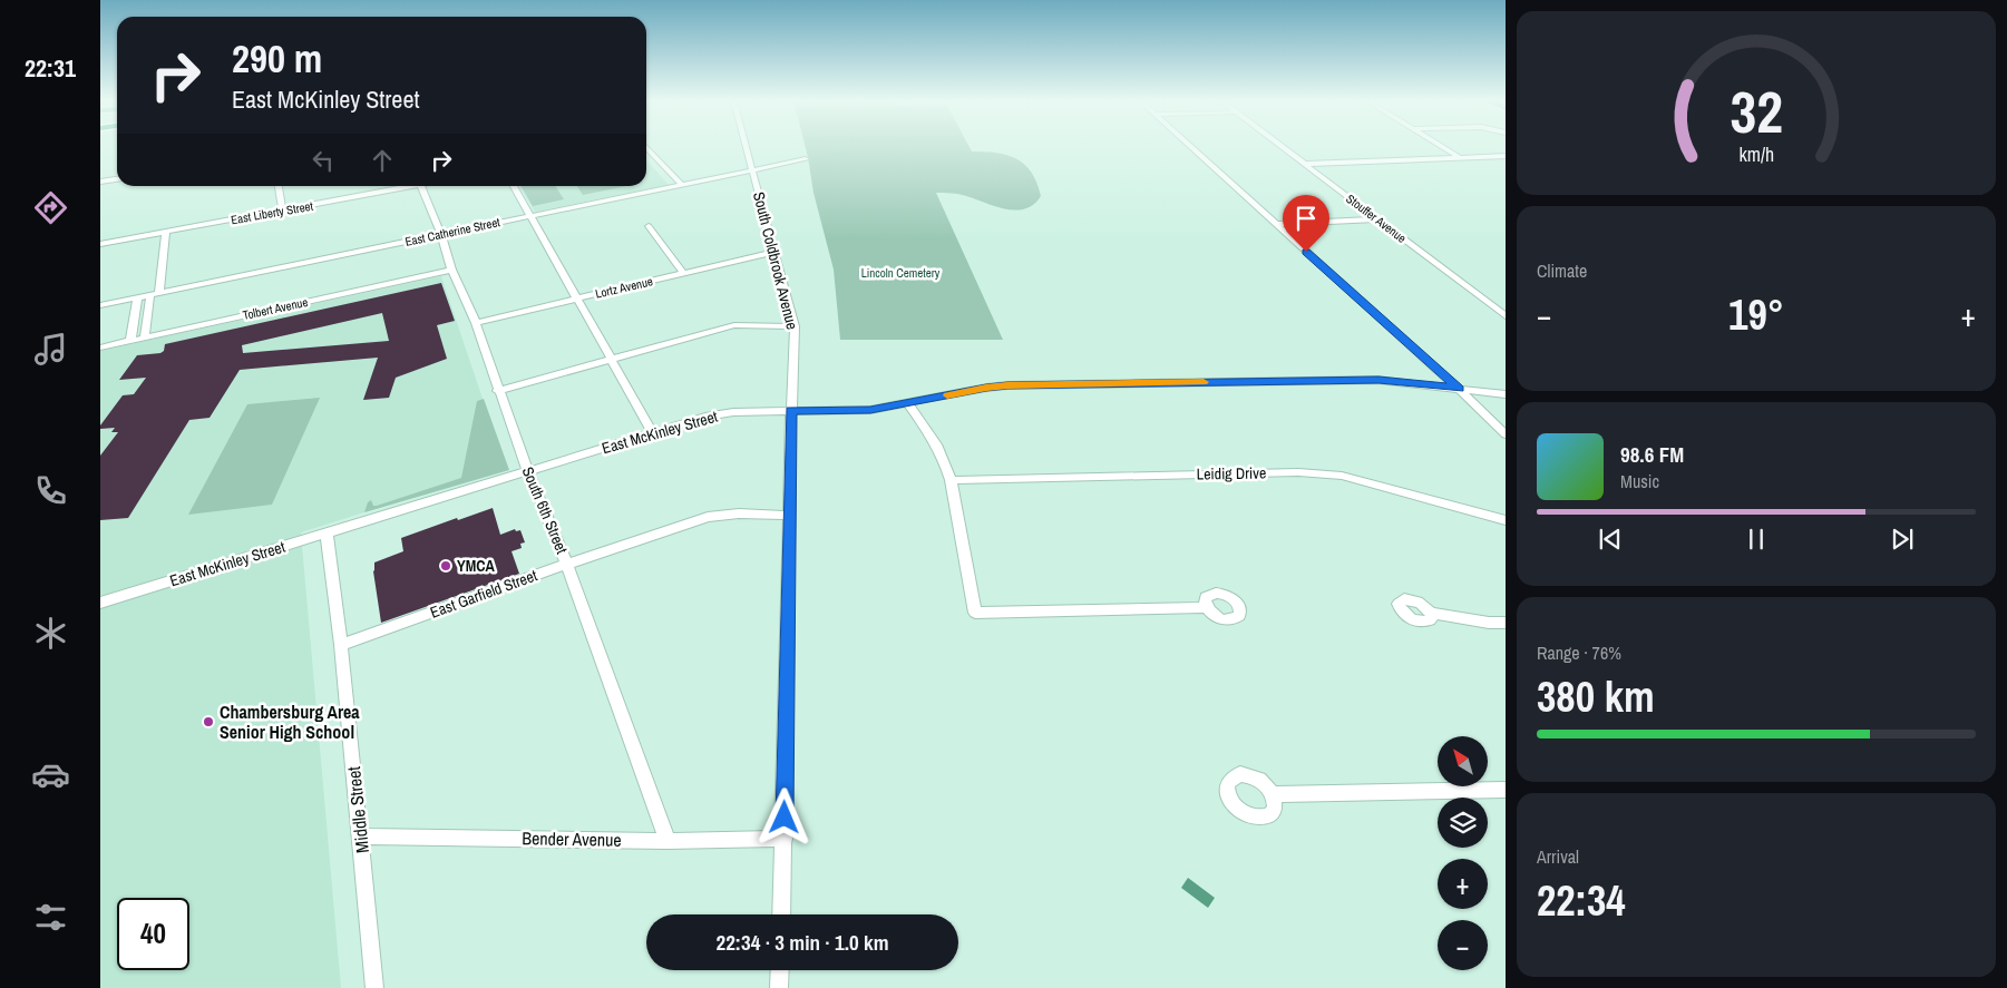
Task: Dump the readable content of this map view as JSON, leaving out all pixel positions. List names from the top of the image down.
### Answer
{
  "streets": {
    "street": [
      "East Liberty Street",
      "Stouffer Avenue",
      "East Catherine Street",
      "South Coldbrook Avenue",
      "Lortz Avenue",
      "Tolbert Avenue",
      "East McKinley Street",
      "Leidig Drive",
      "South 6th Street",
      "East Garfield Street",
      "Middle Street",
      "Bender Avenue"
    ]
  },
  "crossings": [
    ["East Catherine Street", "South Coldbrook Avenue"],
    ["East Catherine Street", "South 6th Street"],
    ["South Coldbrook Avenue", "Lortz Avenue"],
    ["South Coldbrook Avenue", "East McKinley Street"],
    ["South Coldbrook Avenue", "East Garfield Street"],
    ["South Coldbrook Avenue", "Bender Avenue"],
    ["Lortz Avenue", "South 6th Street"],
    ["Tolbert Avenue", "South 6th Street"],
    ["East McKinley Street", "South 6th Street"],
    ["East McKinley Street", "Middle Street"],
    ["South 6th Street", "East Garfield Street"],
    ["South 6th Street", "Bender Avenue"],
    ["East Garfield Street", "Middle Street"],
    ["Middle Street", "Bender Avenue"]
  ],
  "parks": ["Lincoln Cemetery"],
  "places": ["YMCA", "Chambersburg Area Senior High School"],
  "north": "top left",
  "page": {
    "tabs": "22:31",
    "turn": ["290 m", "East McKinley Street"],
    "tile": [
      "Climate",
      ["Range · 76%", "380 km"],
      ["Arrival", "22:34"]
    ],
    "heat": ["−", "19°", "+"],
    "song": ["98.6 FM", "Music"],
    "map_buttons": ["+", "−"],
    "limit": "40",
    "trip": "22:34 · 3 min · 1.0 km",
    "gauge": ["32", "km/h"]
  }
}
